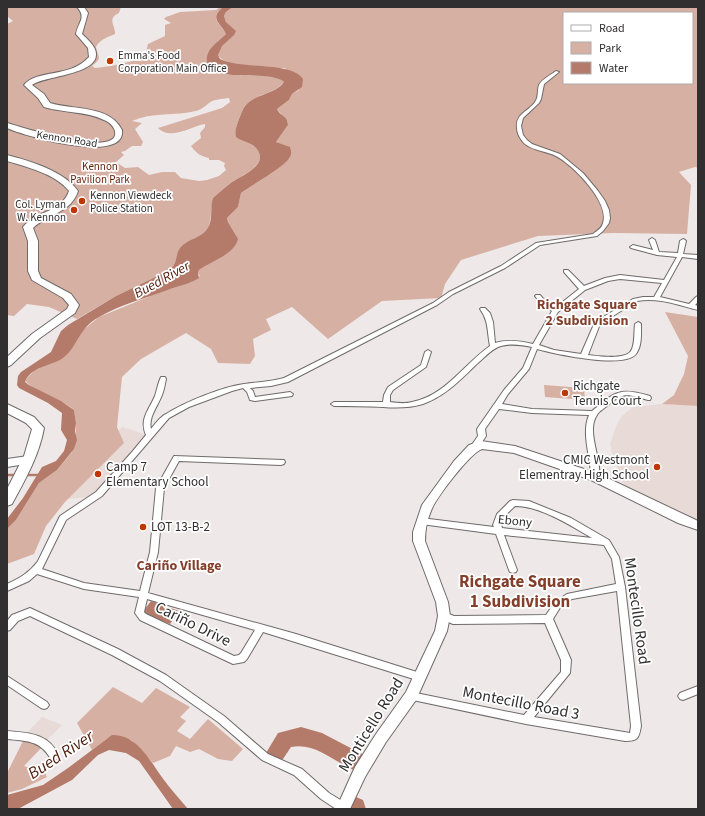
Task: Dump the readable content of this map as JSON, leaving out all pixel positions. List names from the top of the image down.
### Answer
{
  "streets": {
    "highway": ["Kennon Road"],
    "main road": ["Monticello Road"],
    "street": [
      "Ebony",
      "Montecillo Road",
      "Cariño Drive",
      "Montecillo Road 3"
    ]
  },
  "crossings": [
    ["Ebony", "Montecillo Road"],
    ["Ebony", "Monticello Road"],
    ["Montecillo Road", "Montecillo Road 3"],
    ["Cariño Drive", "Monticello Road"],
    ["Montecillo Road 3", "Monticello Road"]
  ],
  "districts": ["Richgate Square 2 Subdivision", "Cariño Village", "Richgate Square 1 Subdivision"],
  "water": ["Bued River"],
  "parks": ["Kennon Pavilion Park"],
  "places": [
    "Emma's Food Corporation Main Office",
    "Kennon Viewdeck Police Station",
    "Col. Lyman W. Kennon",
    "Richgate Tennis Court",
    "CMIC Westmont Elementray High School",
    "Camp 7 Elementary School",
    "LOT 13-B-2"
  ],
  "legend": ["Road", "Park", "Water"]
}
